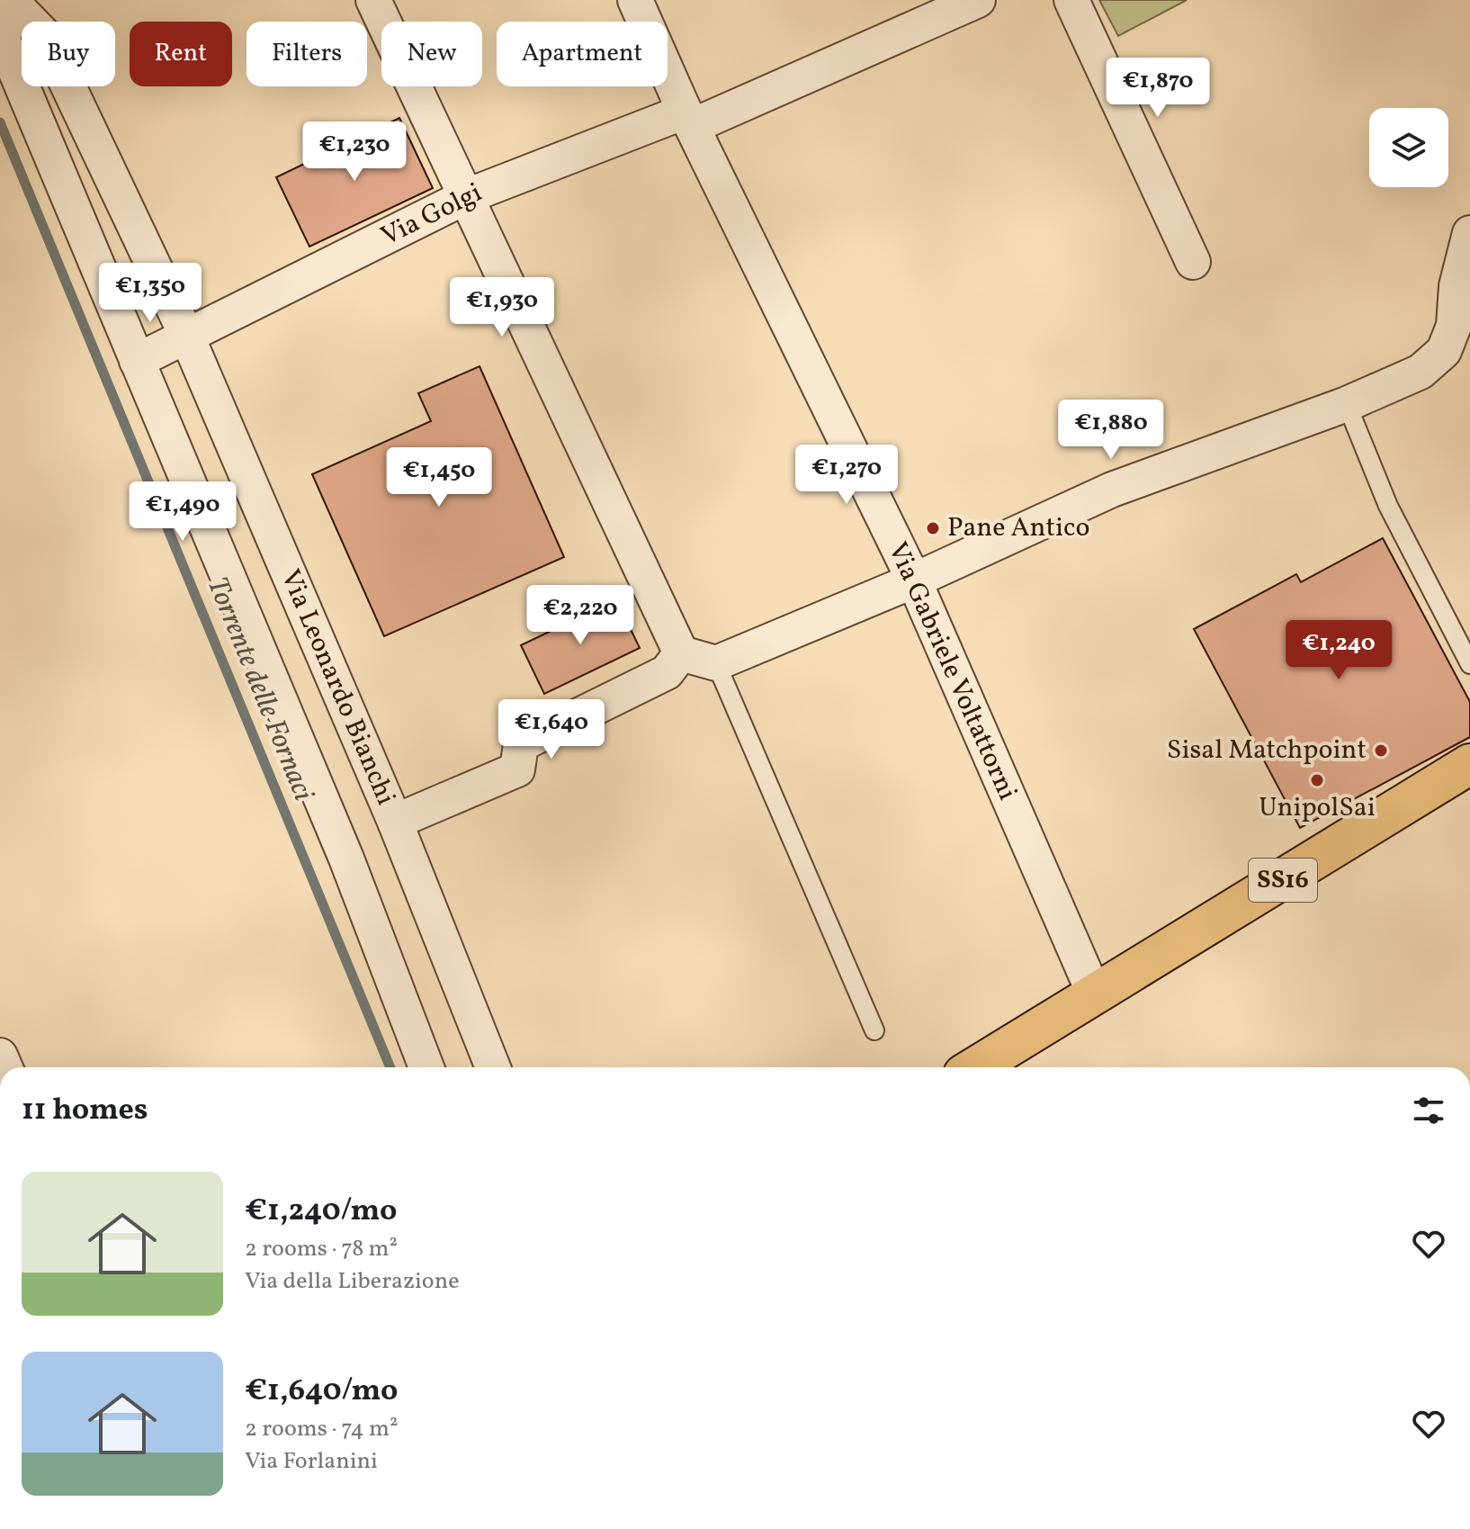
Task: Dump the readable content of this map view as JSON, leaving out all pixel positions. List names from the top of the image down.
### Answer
{
  "streets": {
    "main road": ["SS16"],
    "street": ["Via Golgi", "Via Gabriele Voltattorni", "Via Leonardo Bianchi"]
  },
  "crossings": [
    ["Via Golgi", "Via Gabriele Voltattorni"],
    ["Via Golgi", "Via Leonardo Bianchi"],
    ["Via Gabriele Voltattorni", "SS16"]
  ],
  "water": ["Torrente delle Fornaci"],
  "places": ["Pane Antico", "Sisal Matchpoint", "UnipolSai"],
  "page": {
    "chip": [
      "Buy",
      "Rent",
      "Filters",
      "New",
      "Apartment"
    ],
    "price": [
      "€1,870",
      "€1,230",
      "€1,350",
      "€1,930",
      "€1,880",
      "€1,270",
      "€1,450",
      "€1,490",
      "€2,220",
      "€1,240",
      "€1,640"
    ],
    "heading": "11 homes",
    "list": [
      {
        "name": "€1,240/mo",
        "note": "2 rooms · 78 m² · Via della Liberazione"
      },
      {
        "name": "€1,640/mo",
        "note": "2 rooms · 74 m² · Via Forlanini"
      }
    ]
  }
}
